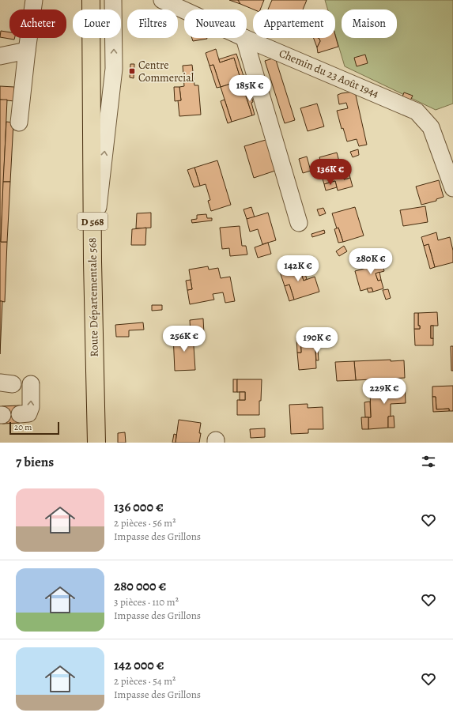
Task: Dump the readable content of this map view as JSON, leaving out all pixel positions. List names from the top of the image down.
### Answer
{
  "streets": {
    "main road": ["D 568", "Route Départementale 568"],
    "street": ["Chemin du 23 Août 1944"]
  },
  "places": {
    "transit": ["Centre Commercial"]
  },
  "scale_bar": "20 m",
  "page": {
    "chip": [
      "Acheter",
      "Louer",
      "Filtres",
      "Nouveau",
      "Appartement",
      "Maison"
    ],
    "price": [
      "185K €",
      "136K €",
      "280K €",
      "142K €",
      "256K €",
      "190K €",
      "229K €"
    ],
    "scale": "20 m",
    "heading": "7 biens",
    "list": [
      {
        "name": "136 000 €",
        "note": "2 pièces · 56 m² · Impasse des Grillons"
      },
      {
        "name": "280 000 €",
        "note": "3 pièces · 110 m² · Impasse des Grillons"
      },
      {
        "name": "142 000 €",
        "note": "2 pièces · 54 m² · Impasse des Grillons"
      }
    ]
  }
}
